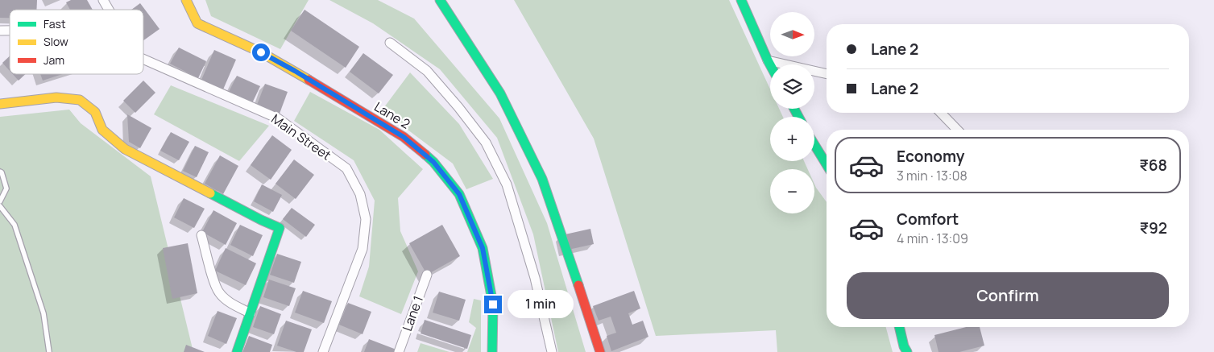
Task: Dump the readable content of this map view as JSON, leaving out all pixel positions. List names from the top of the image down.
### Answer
{
  "streets": {
    "street": ["Lane 2", "Main Street", "Lane 1"]
  },
  "legend": ["Fast", "Slow", "Jam"],
  "north": "right",
  "page": {
    "map_buttons": ["+", "−"],
    "banner": ["Lane 2", "Lane 2"],
    "list": [
      {
        "name": "Economy",
        "note": "3 min · 13:08",
        "value": "₹68"
      },
      {
        "name": "Comfort",
        "note": "4 min · 13:09",
        "value": "₹92"
      }
    ],
    "buttons": "Confirm",
    "bubble": "1 min"
  }
}
